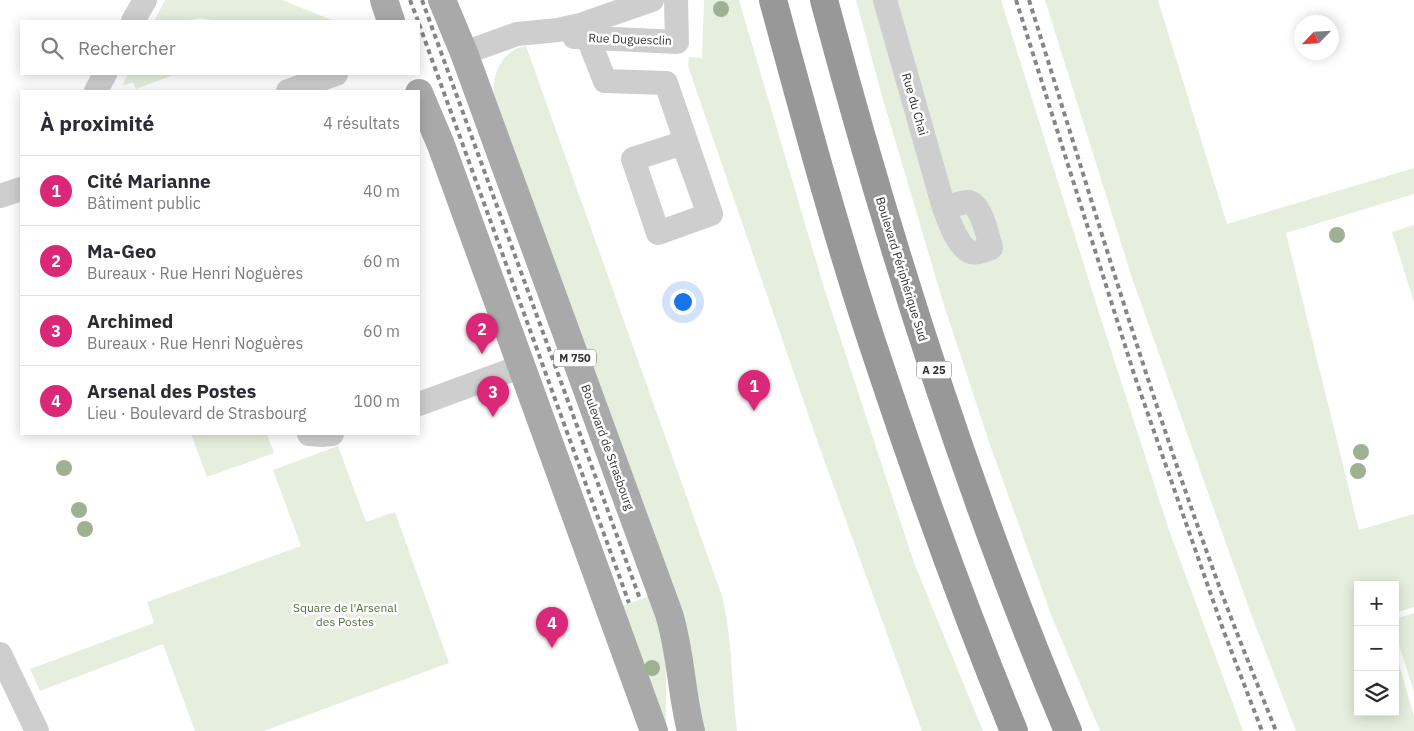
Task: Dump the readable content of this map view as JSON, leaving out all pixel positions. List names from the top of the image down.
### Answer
{
  "streets": {
    "highway": ["Boulevard Périphérique Sud", "A 25"],
    "main road": ["M 750", "Boulevard de Strasbourg"],
    "street": ["Rue Duguesclin", "Rue du Chai"]
  },
  "crossings": [
    ["Rue Duguesclin", "Boulevard de Strasbourg"]
  ],
  "parks": ["Square de l'Arsenal des Postes"],
  "north": "bottom left",
  "page": {
    "search": "Rechercher",
    "heading": ["À proximité", "4 résultats"],
    "list": [
      {
        "mark": "1",
        "name": "Cité Marianne",
        "note": "Bâtiment public",
        "value": "40 m"
      },
      {
        "mark": "2",
        "name": "Ma-Geo",
        "note": "Bureaux · Rue Henri Noguères",
        "value": "60 m"
      },
      {
        "mark": "3",
        "name": "Archimed",
        "note": "Bureaux · Rue Henri Noguères",
        "value": "60 m"
      },
      {
        "mark": "4",
        "name": "Arsenal des Postes",
        "note": "Lieu · Boulevard de Strasbourg",
        "value": "100 m"
      }
    ],
    "pins": [
      "2",
      "1",
      "3",
      "4"
    ],
    "map_buttons": ["+", "−"]
  }
}
